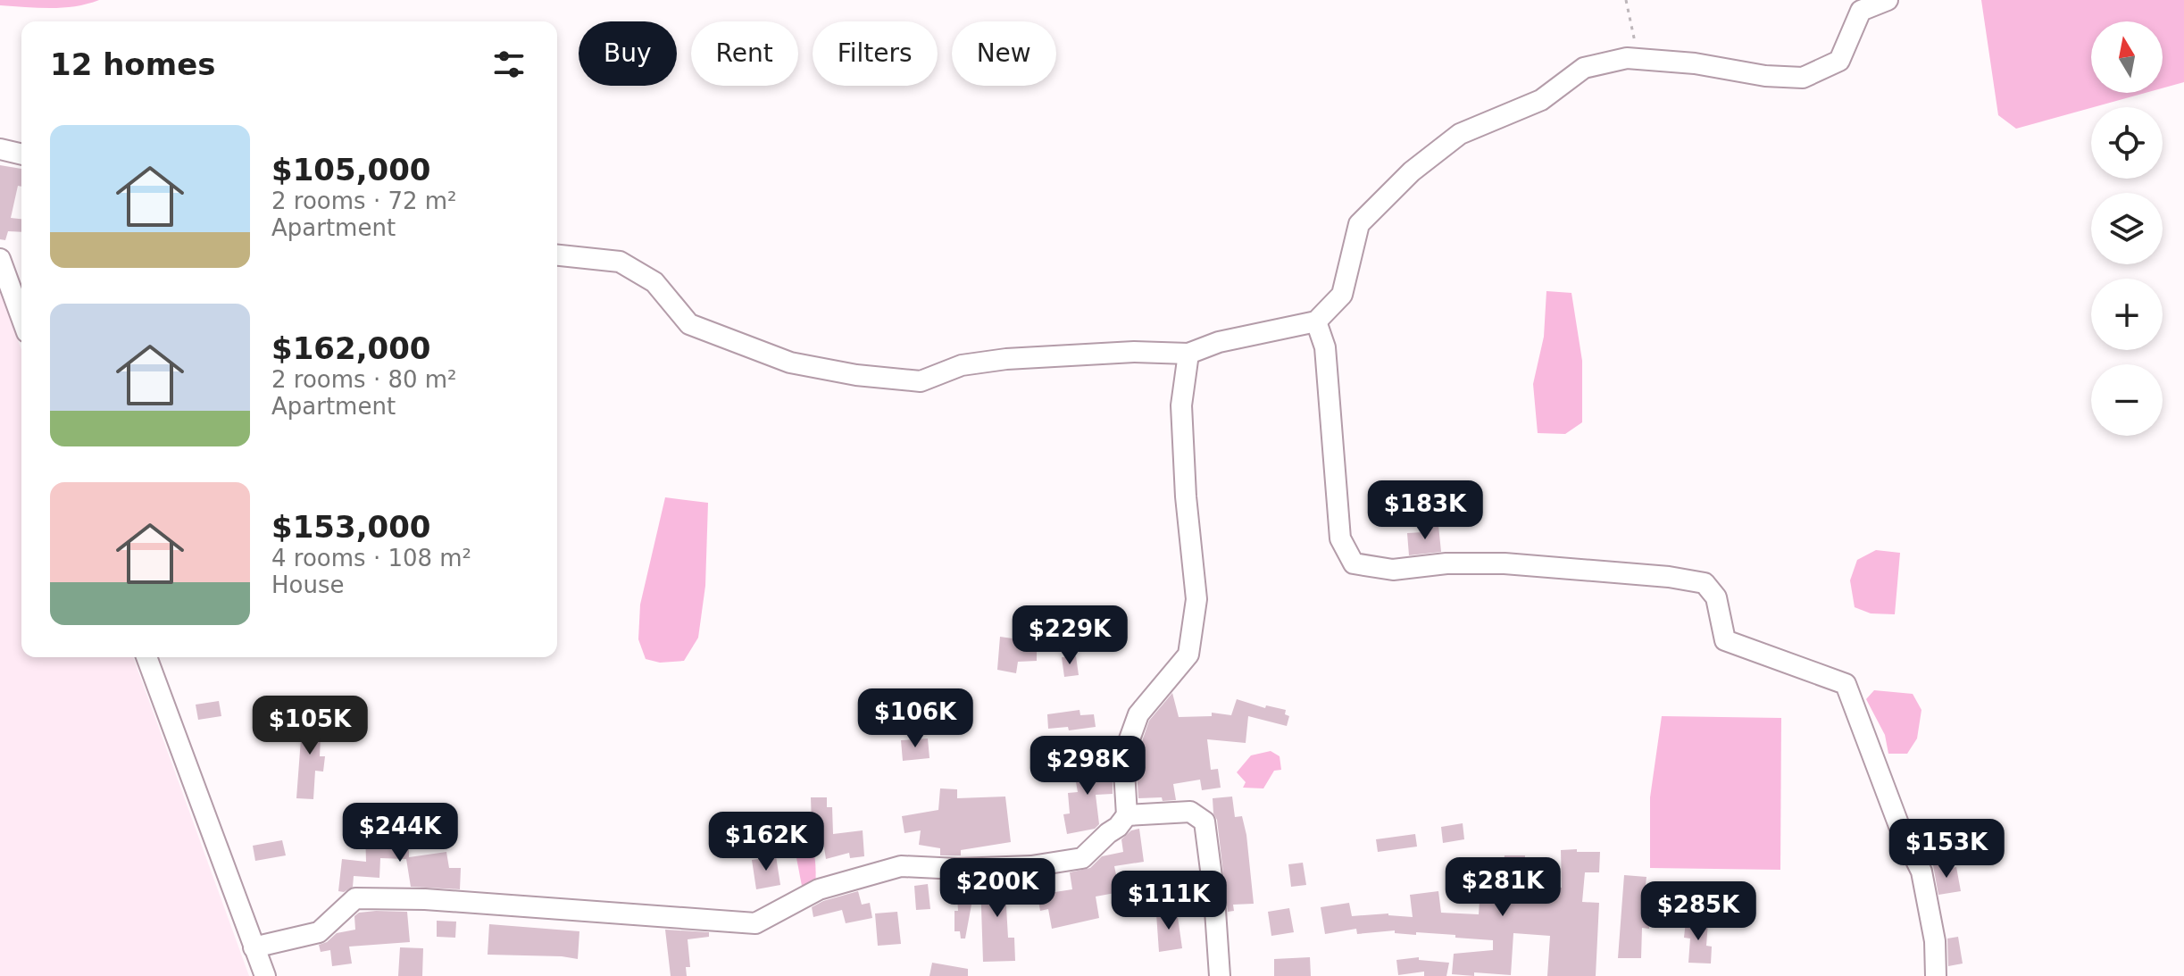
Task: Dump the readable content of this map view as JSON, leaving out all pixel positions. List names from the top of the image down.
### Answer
{
  "north": "top",
  "page": {
    "map_buttons": ["+", "−"],
    "chip": [
      "Buy",
      "Rent",
      "Filters",
      "New"
    ],
    "heading": "12 homes",
    "list": [
      {
        "name": "$105,000",
        "note": "2 rooms · 72 m² · Apartment"
      },
      {
        "name": "$162,000",
        "note": "2 rooms · 80 m² · Apartment"
      },
      {
        "name": "$153,000",
        "note": "4 rooms · 108 m² · House"
      }
    ],
    "price": [
      "$183K",
      "$229K",
      "$106K",
      "$105K",
      "$298K",
      "$244K",
      "$162K",
      "$153K",
      "$281K",
      "$200K",
      "$111K",
      "$285K"
    ]
  }
}
